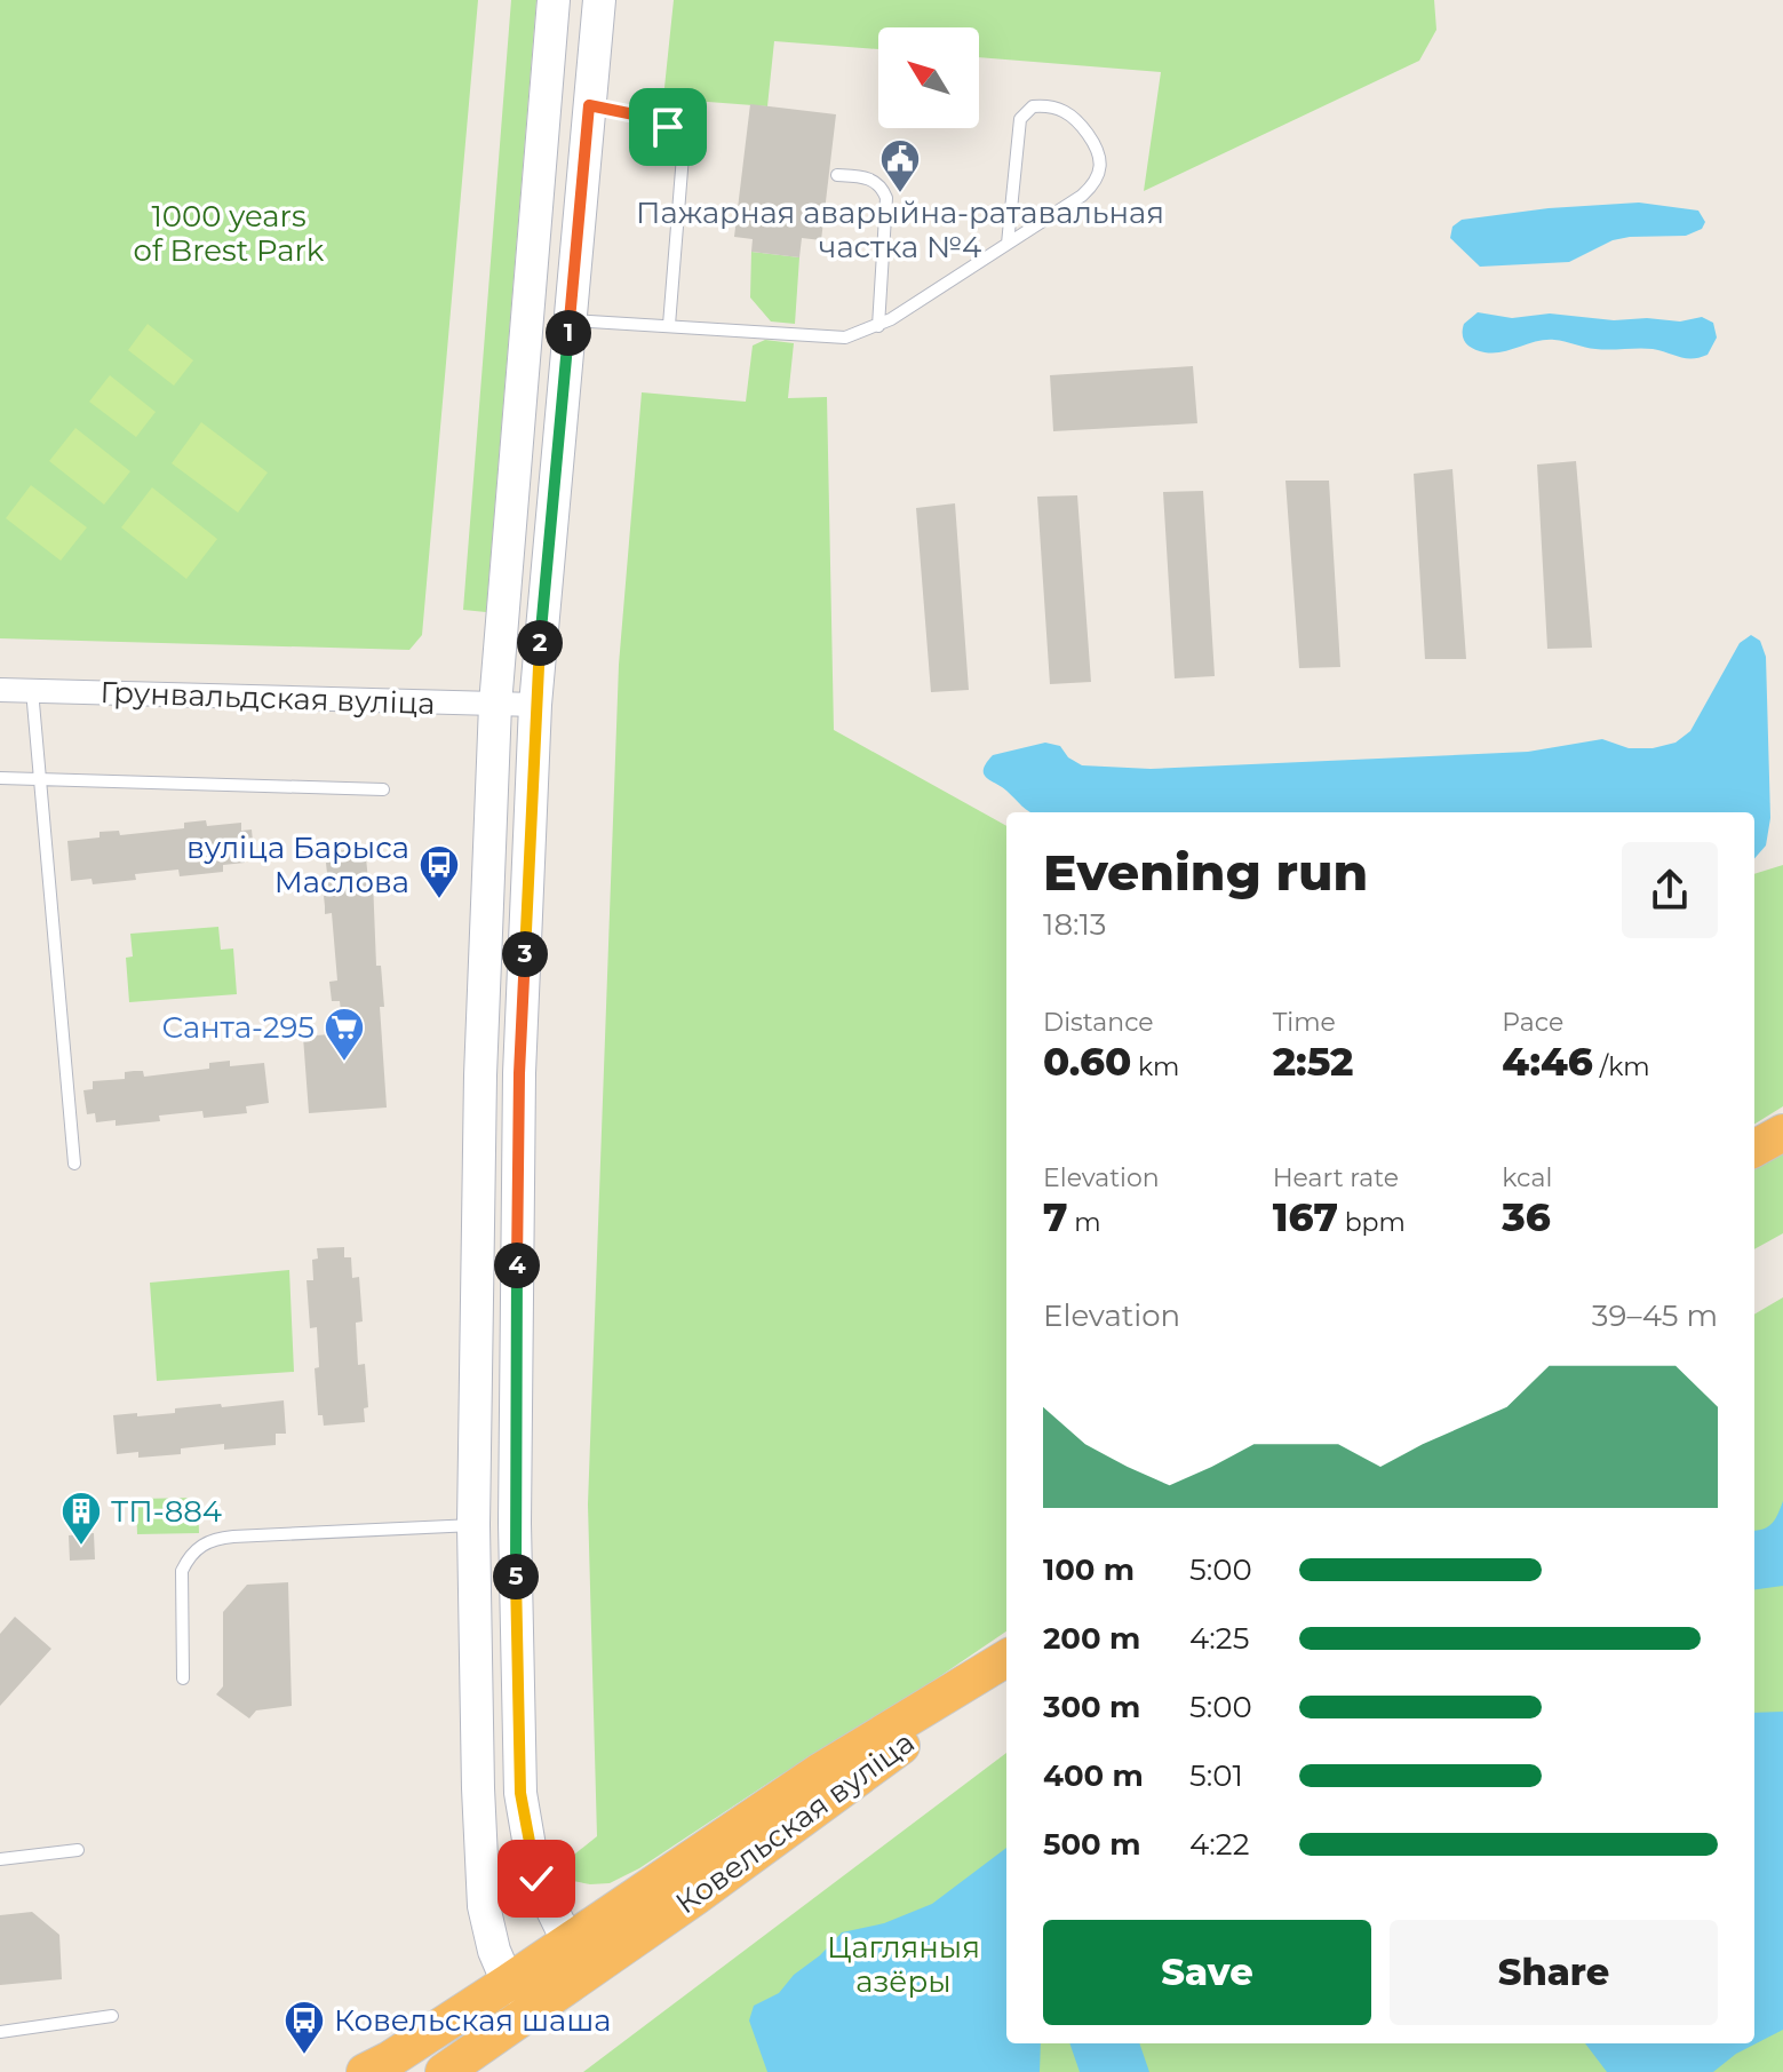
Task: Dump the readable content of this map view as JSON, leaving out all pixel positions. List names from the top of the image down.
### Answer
{
  "streets": {
    "highway": ["Ковельская вуліца"],
    "street": ["Грунвальдская вуліца"]
  },
  "parks": ["1000 years of Brest Park", "Цагляныя азёры"],
  "places": {
    "public building": ["Пажарная аварыйна-ратавальная частка №4"],
    "bus stop": ["вуліца Барыса Маслова", "Ковельская шаша"],
    "supermarket": ["Санта-295"],
    "building": ["ТП-884"]
  },
  "north": "top left",
  "page": {
    "pins": [
      "1",
      "2",
      "3",
      "4",
      "5"
    ],
    "heading": ["Evening run", "18:13"],
    "stats": [
      ["Distance", "0.60 km"],
      ["Time", "2:52"],
      ["Pace", "4:46 /km"],
      ["Elevation", "7 m"],
      ["Heart rate", "167 bpm"],
      ["kcal", "36"]
    ],
    "chart": ["Elevation", "39–45 m"],
    "list": [
      {
        "name": "100 m",
        "note": "5:00"
      },
      {
        "name": "200 m",
        "note": "4:25"
      },
      {
        "name": "300 m",
        "note": "5:00"
      },
      {
        "name": "400 m",
        "note": "5:01"
      },
      {
        "name": "500 m",
        "note": "4:22"
      }
    ],
    "buttons": ["Save", "Share"]
  }
}
